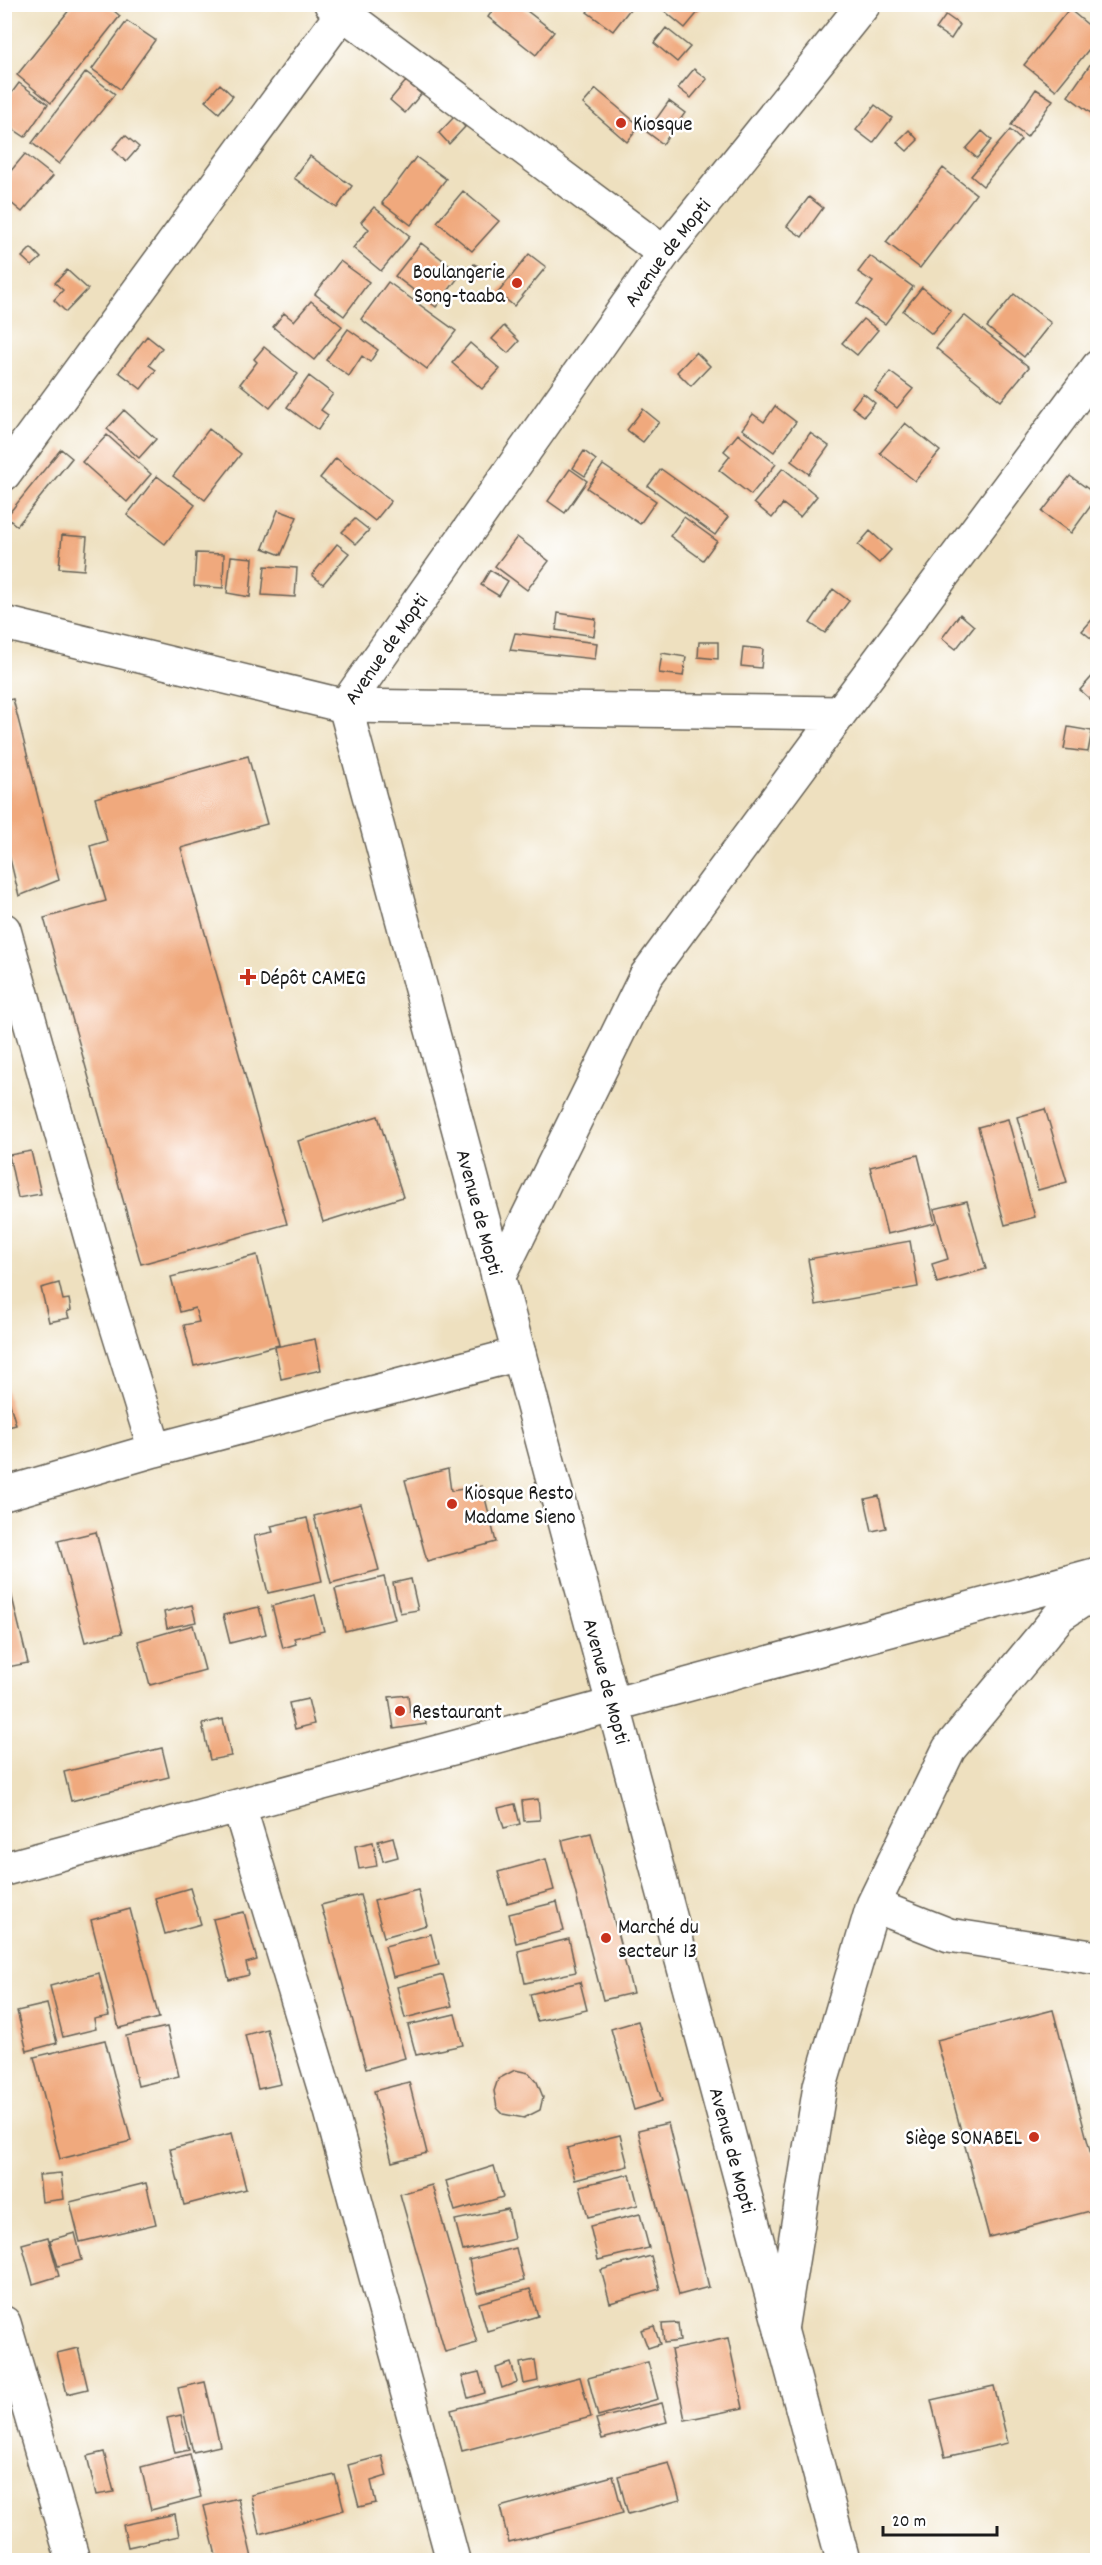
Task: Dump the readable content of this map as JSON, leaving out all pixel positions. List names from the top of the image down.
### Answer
{
  "streets": {
    "street": ["Avenue de Mopti"]
  },
  "places": {
    "other": [
      "Kiosque",
      "Boulangerie Song-taaba",
      "Kiosque Resto Madame Sieno",
      "Restaurant",
      "Marché du secteur 13",
      "Siège SONABEL"
    ],
    "health": ["Dépôt CAMEG"]
  },
  "scale_bar": "20 m"
}
